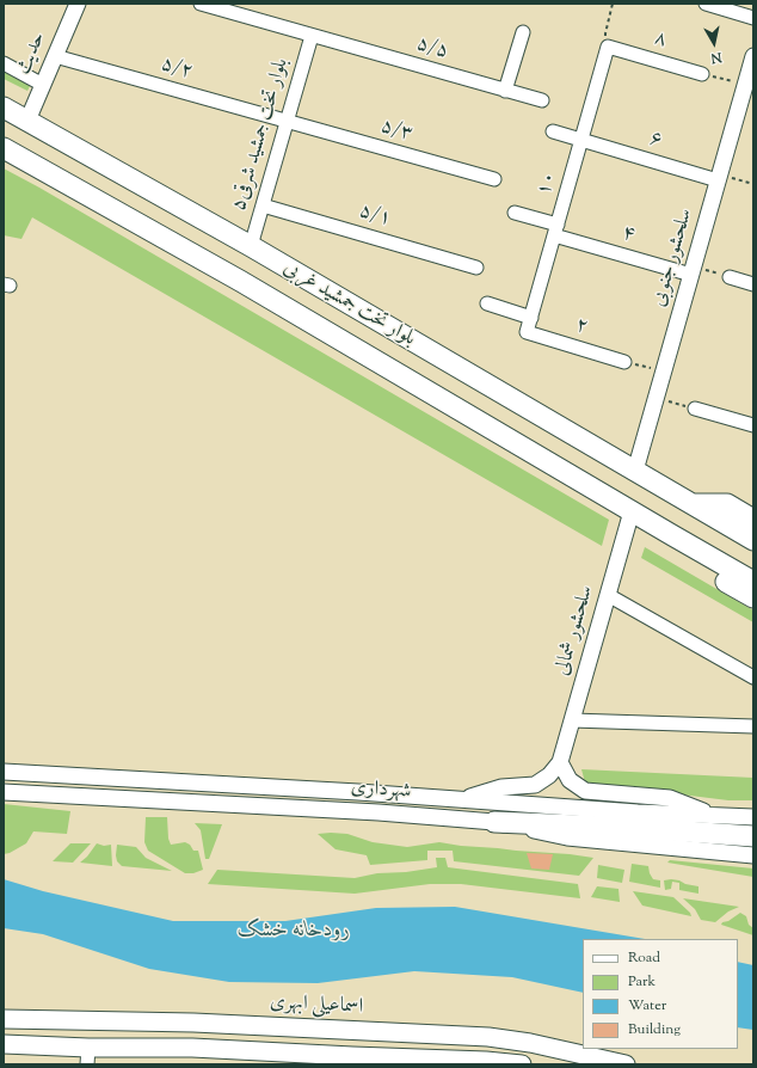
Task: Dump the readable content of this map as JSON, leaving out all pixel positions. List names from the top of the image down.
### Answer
{
  "streets": {
    "main road": ["بلوار تخت جمشید غربی", "اسماعیلی ابهری"],
    "street": [
      "۸",
      "۵/۵",
      "حدیث",
      "۵/۲",
      "۵/۳",
      "بلوار تخت جمشید شرقی۵",
      "۶",
      "۱۰",
      "۵/۱",
      "۴",
      "سلحشور جنوبی",
      "۲",
      "سلحشور شمالی",
      "شهرداری"
    ]
  },
  "crossings": [
    ["۸", "۱۰"],
    ["۵/۵", "بلوار تخت جمشید شرقی۵"],
    ["حدیث", "۵/۲"],
    ["حدیث", "بلوار تخت جمشید غربی"],
    ["۵/۲", "۵/۳"],
    ["۵/۲", "بلوار تخت جمشید شرقی۵"],
    ["۵/۳", "بلوار تخت جمشید شرقی۵"],
    ["بلوار تخت جمشید شرقی۵", "۵/۱"],
    ["بلوار تخت جمشید شرقی۵", "بلوار تخت جمشید غربی"],
    ["۶", "۱۰"],
    ["۶", "سلحشور جنوبی"],
    ["۱۰", "۴"],
    ["۱۰", "۲"],
    ["۴", "سلحشور جنوبی"],
    ["سلحشور جنوبی", "بلوار تخت جمشید غربی"],
    ["بلوار تخت جمشید غربی", "سلحشور شمالی"]
  ],
  "water": ["رودخانه خشک"],
  "legend": [
    "Road",
    "Park",
    "Water",
    "Building"
  ],
  "north": "bottom"
}
